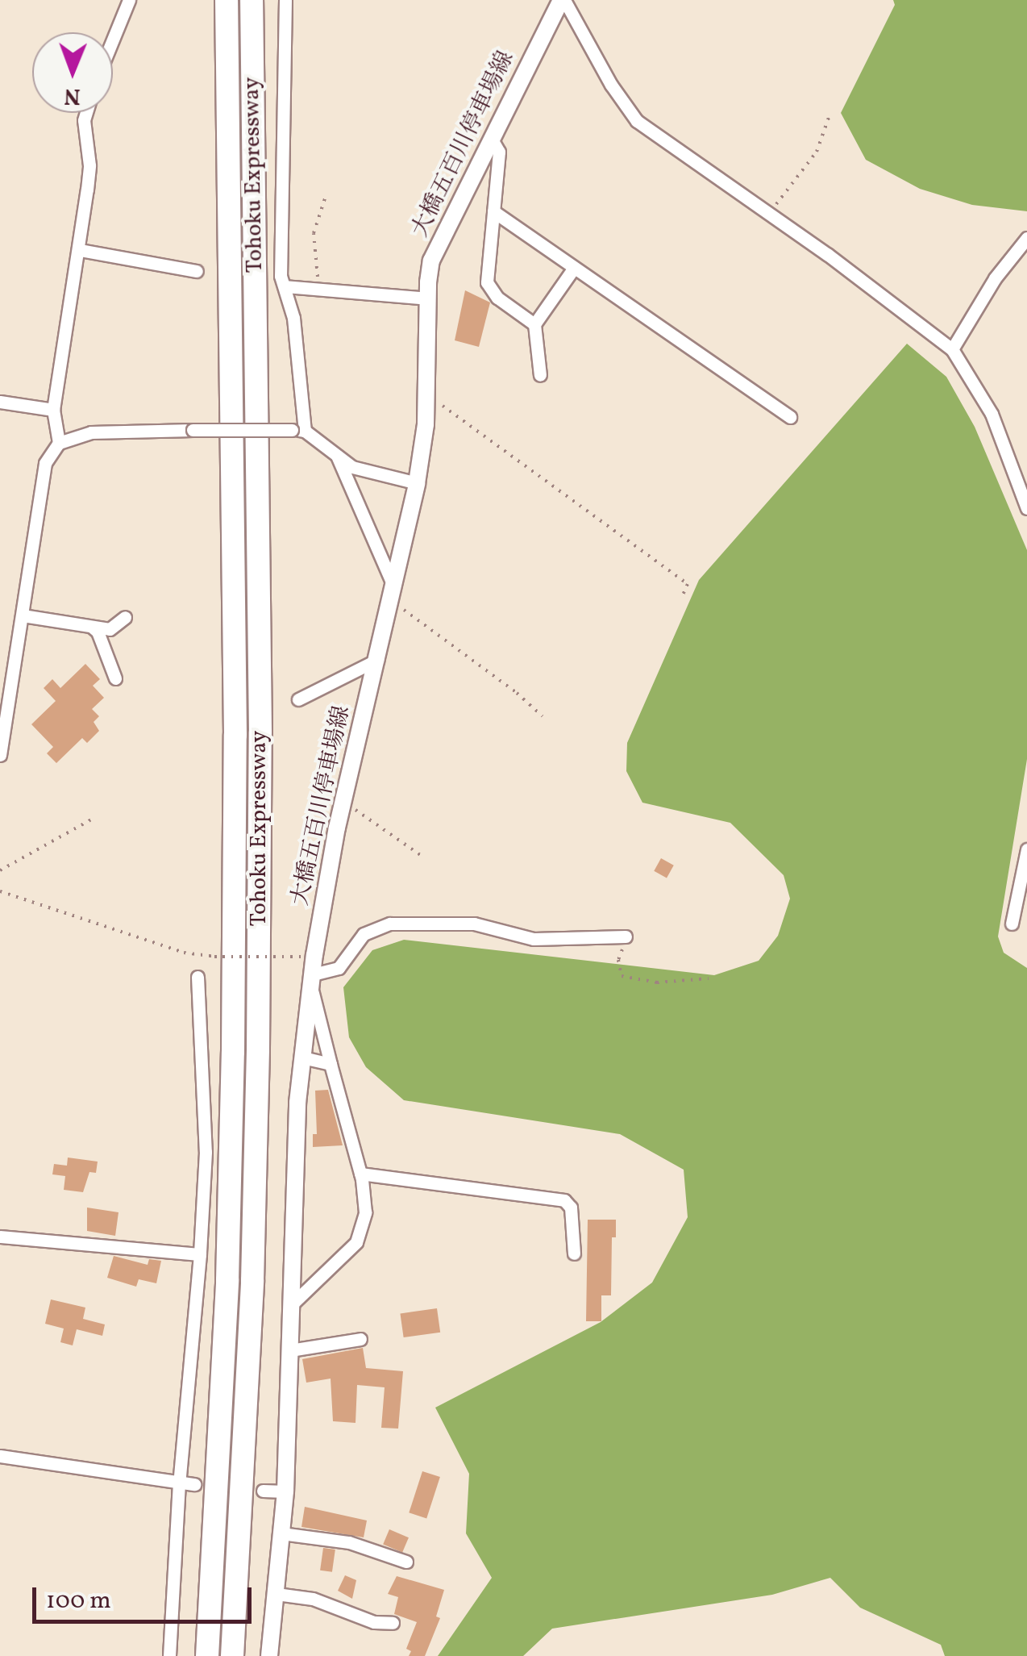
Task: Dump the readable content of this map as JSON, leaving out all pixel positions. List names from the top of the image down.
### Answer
{
  "streets": {
    "highway": ["Tohoku Expressway"],
    "main road": ["大橋五百川停車場線"]
  },
  "scale_bar": "100 m",
  "north": "bottom"
}
